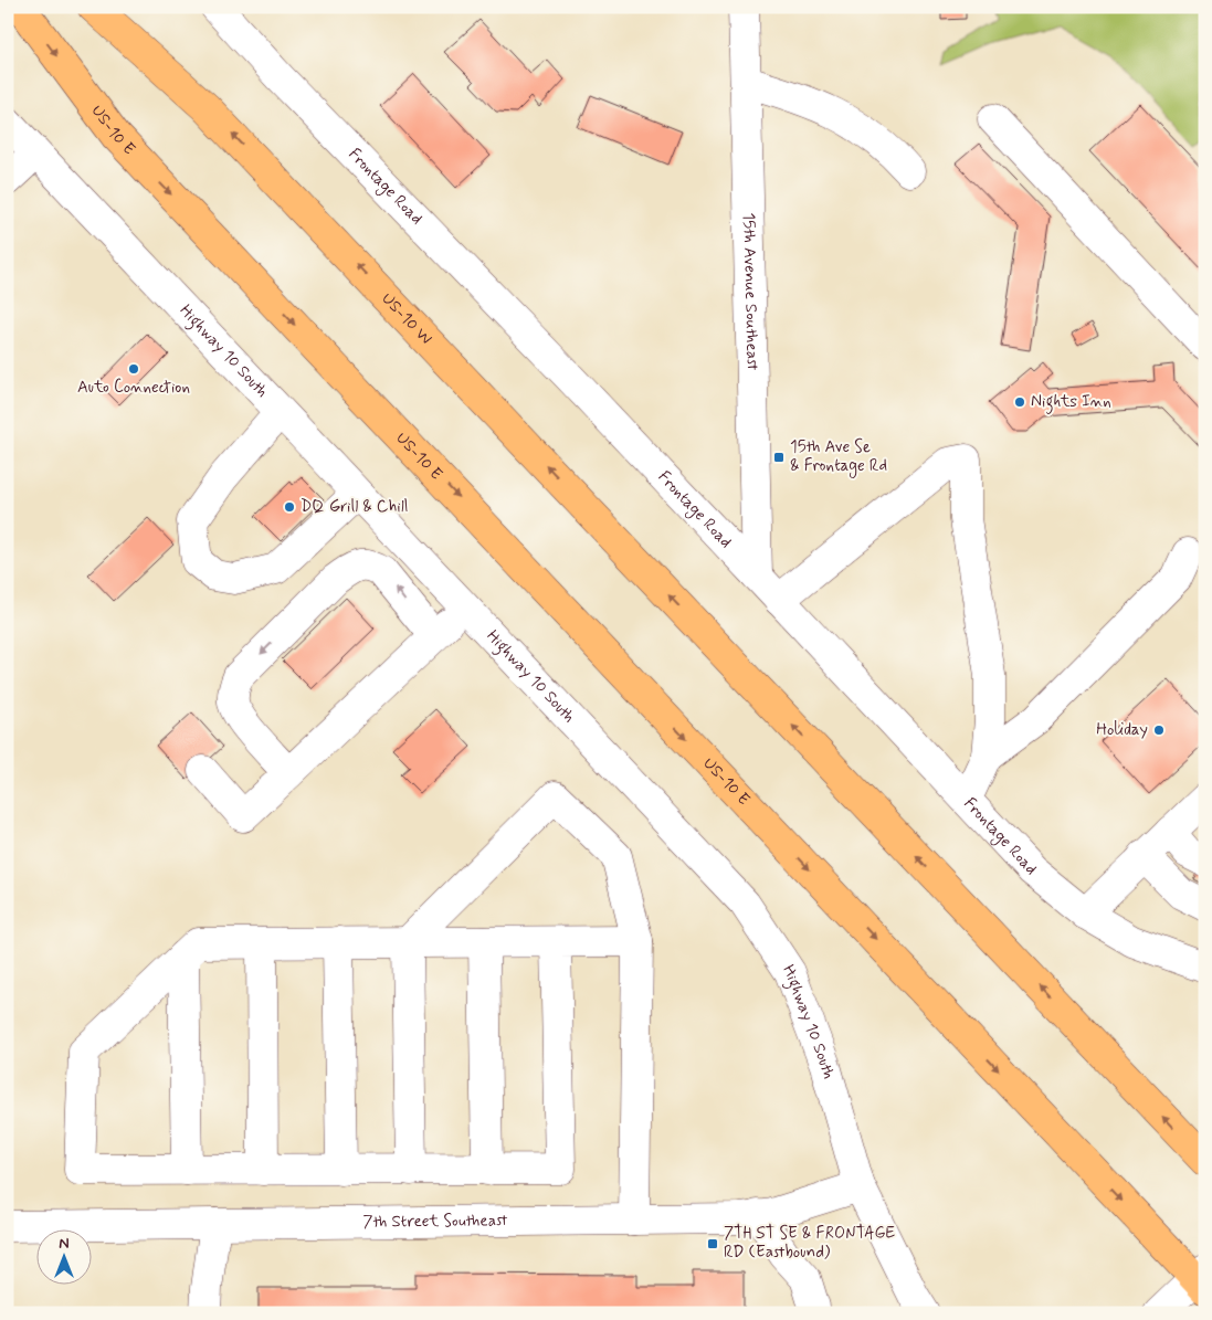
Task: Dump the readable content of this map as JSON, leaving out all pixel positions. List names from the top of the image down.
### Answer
{
  "streets": {
    "highway": ["US-10 E", "US-10 W"],
    "street": [
      "Frontage Road",
      "15th Avenue Southeast",
      "Highway 10 South",
      "7th Street Southeast"
    ]
  },
  "crossings": [
    ["Frontage Road", "15th Avenue Southeast"],
    ["Highway 10 South", "7th Street Southeast"]
  ],
  "one_way": ["US-10 E", "US-10 W"],
  "places": {
    "other": [
      "Auto Connection",
      "Nights Inn",
      "DQ Grill & Chill",
      "Holiday"
    ],
    "transit": ["15th Ave Se & Frontage Rd", "7TH ST SE & FRONTAGE RD (Eastbound)"]
  },
  "north": "top"
}
